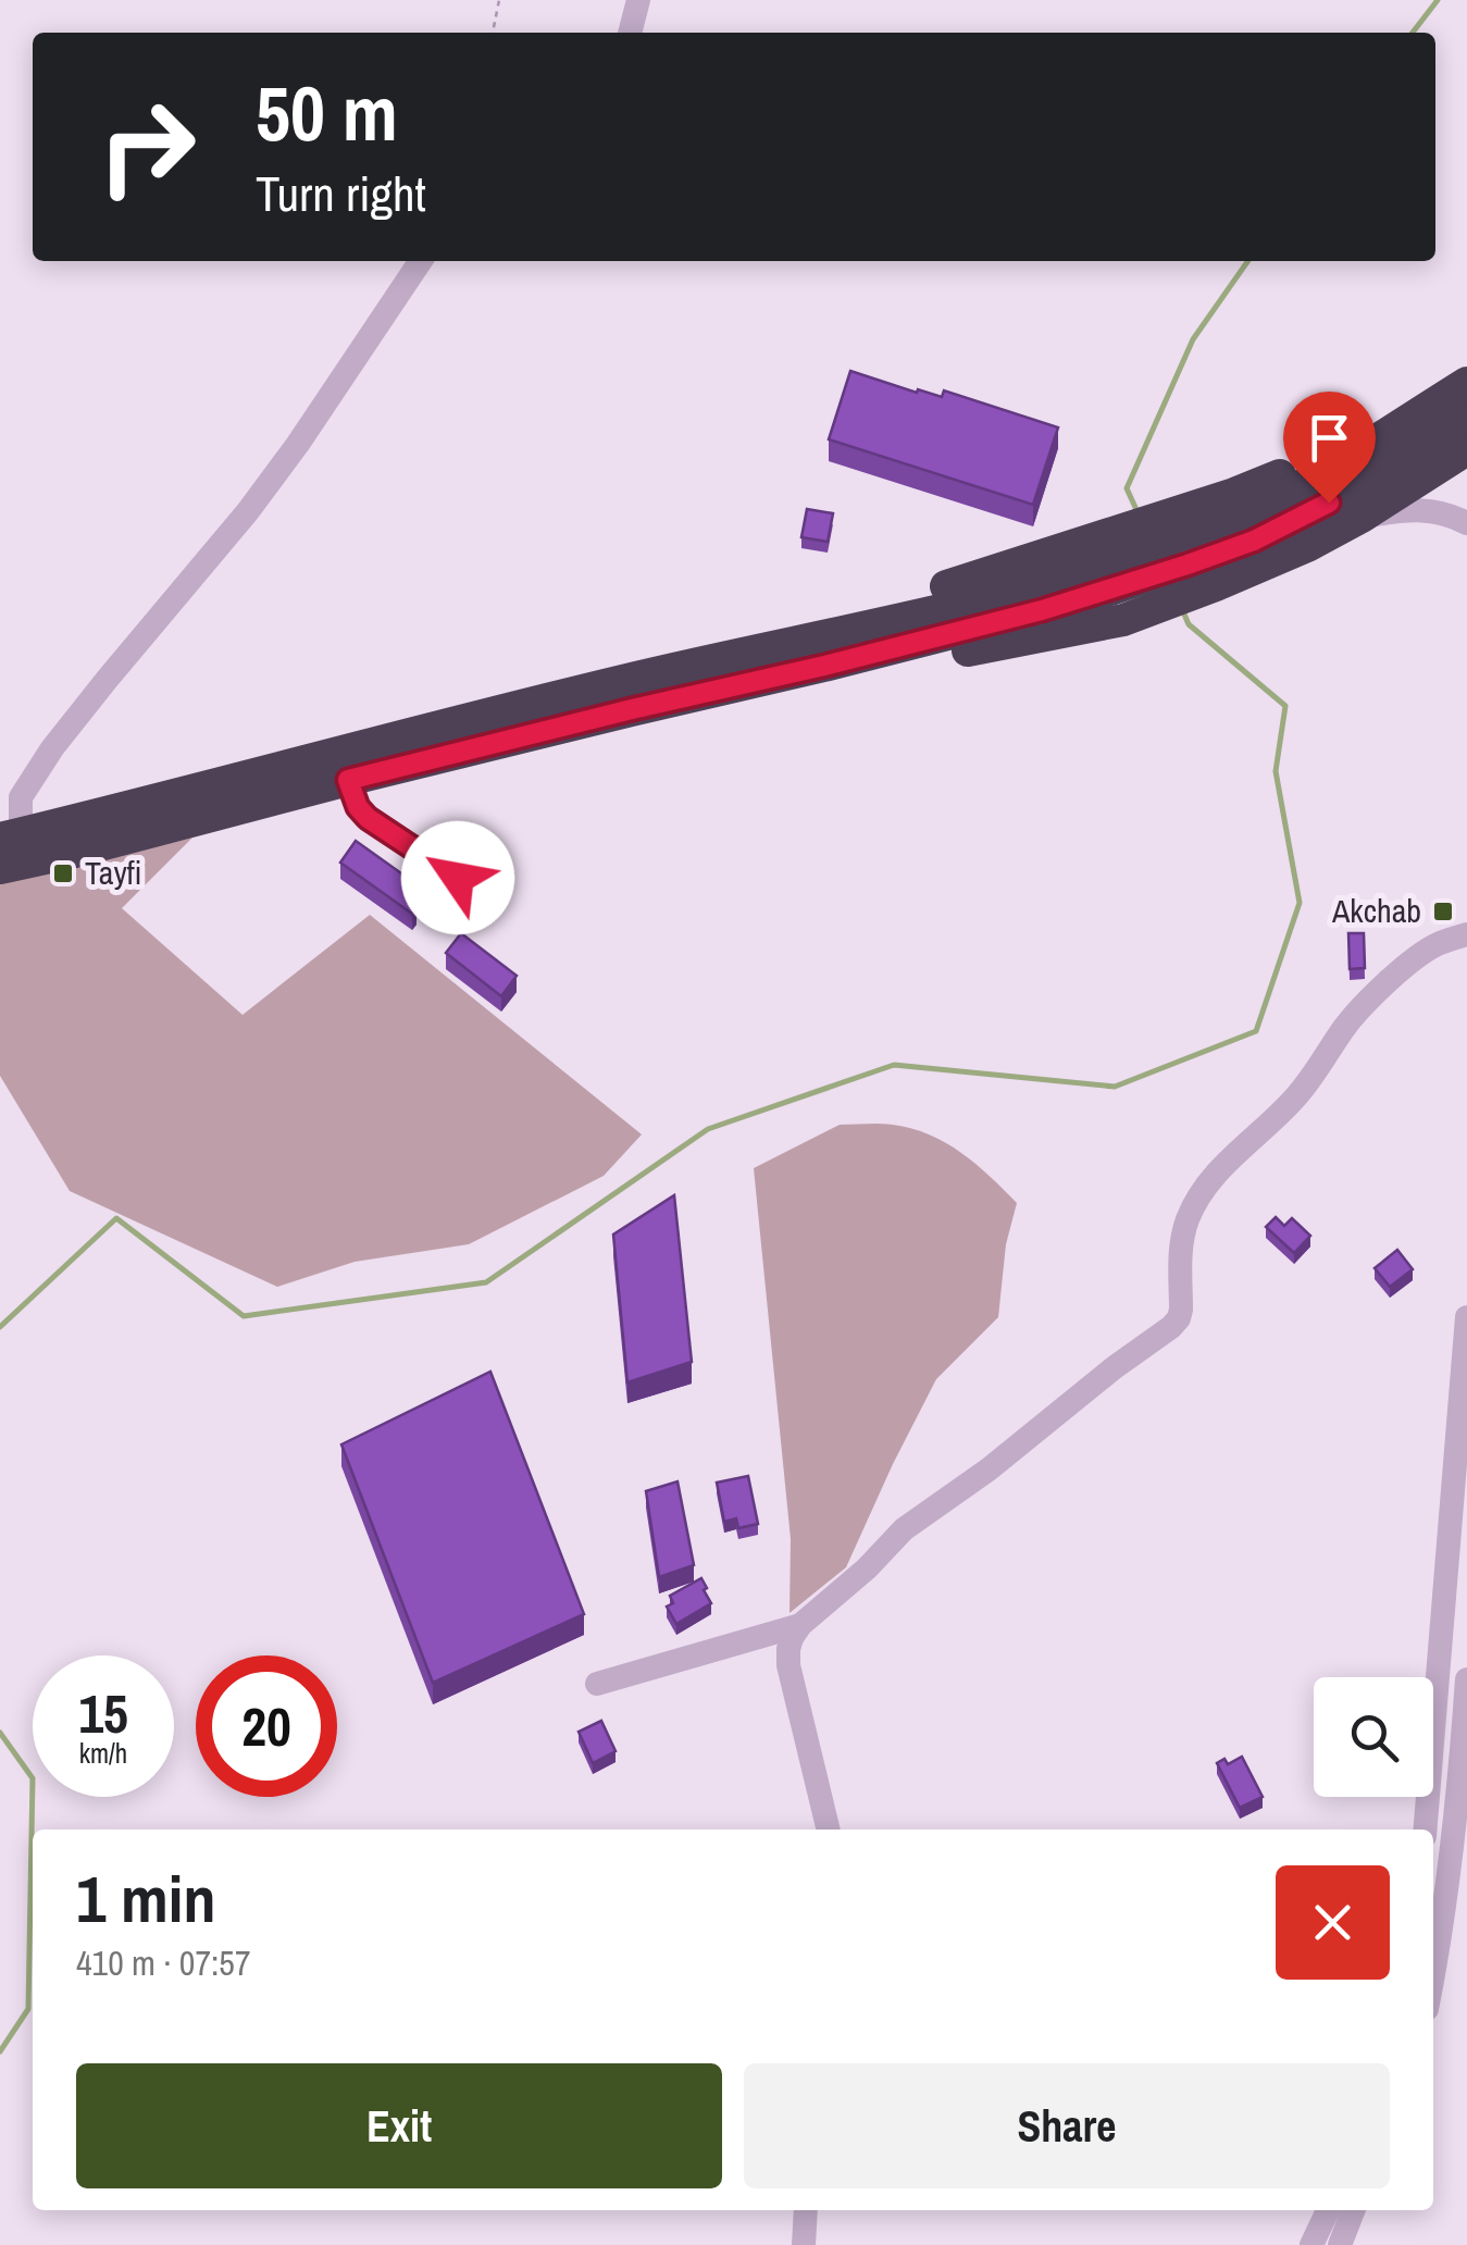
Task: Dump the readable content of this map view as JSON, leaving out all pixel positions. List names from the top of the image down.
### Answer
{
  "places": {
    "transit": ["Tayfi", "Akchab"]
  },
  "page": {
    "turn": ["50 m", "Turn right"],
    "speed": "15 km/h",
    "limit": "20",
    "heading": ["1 min", "410 m · 07:57"],
    "buttons": ["Exit", "Share"]
  }
}
